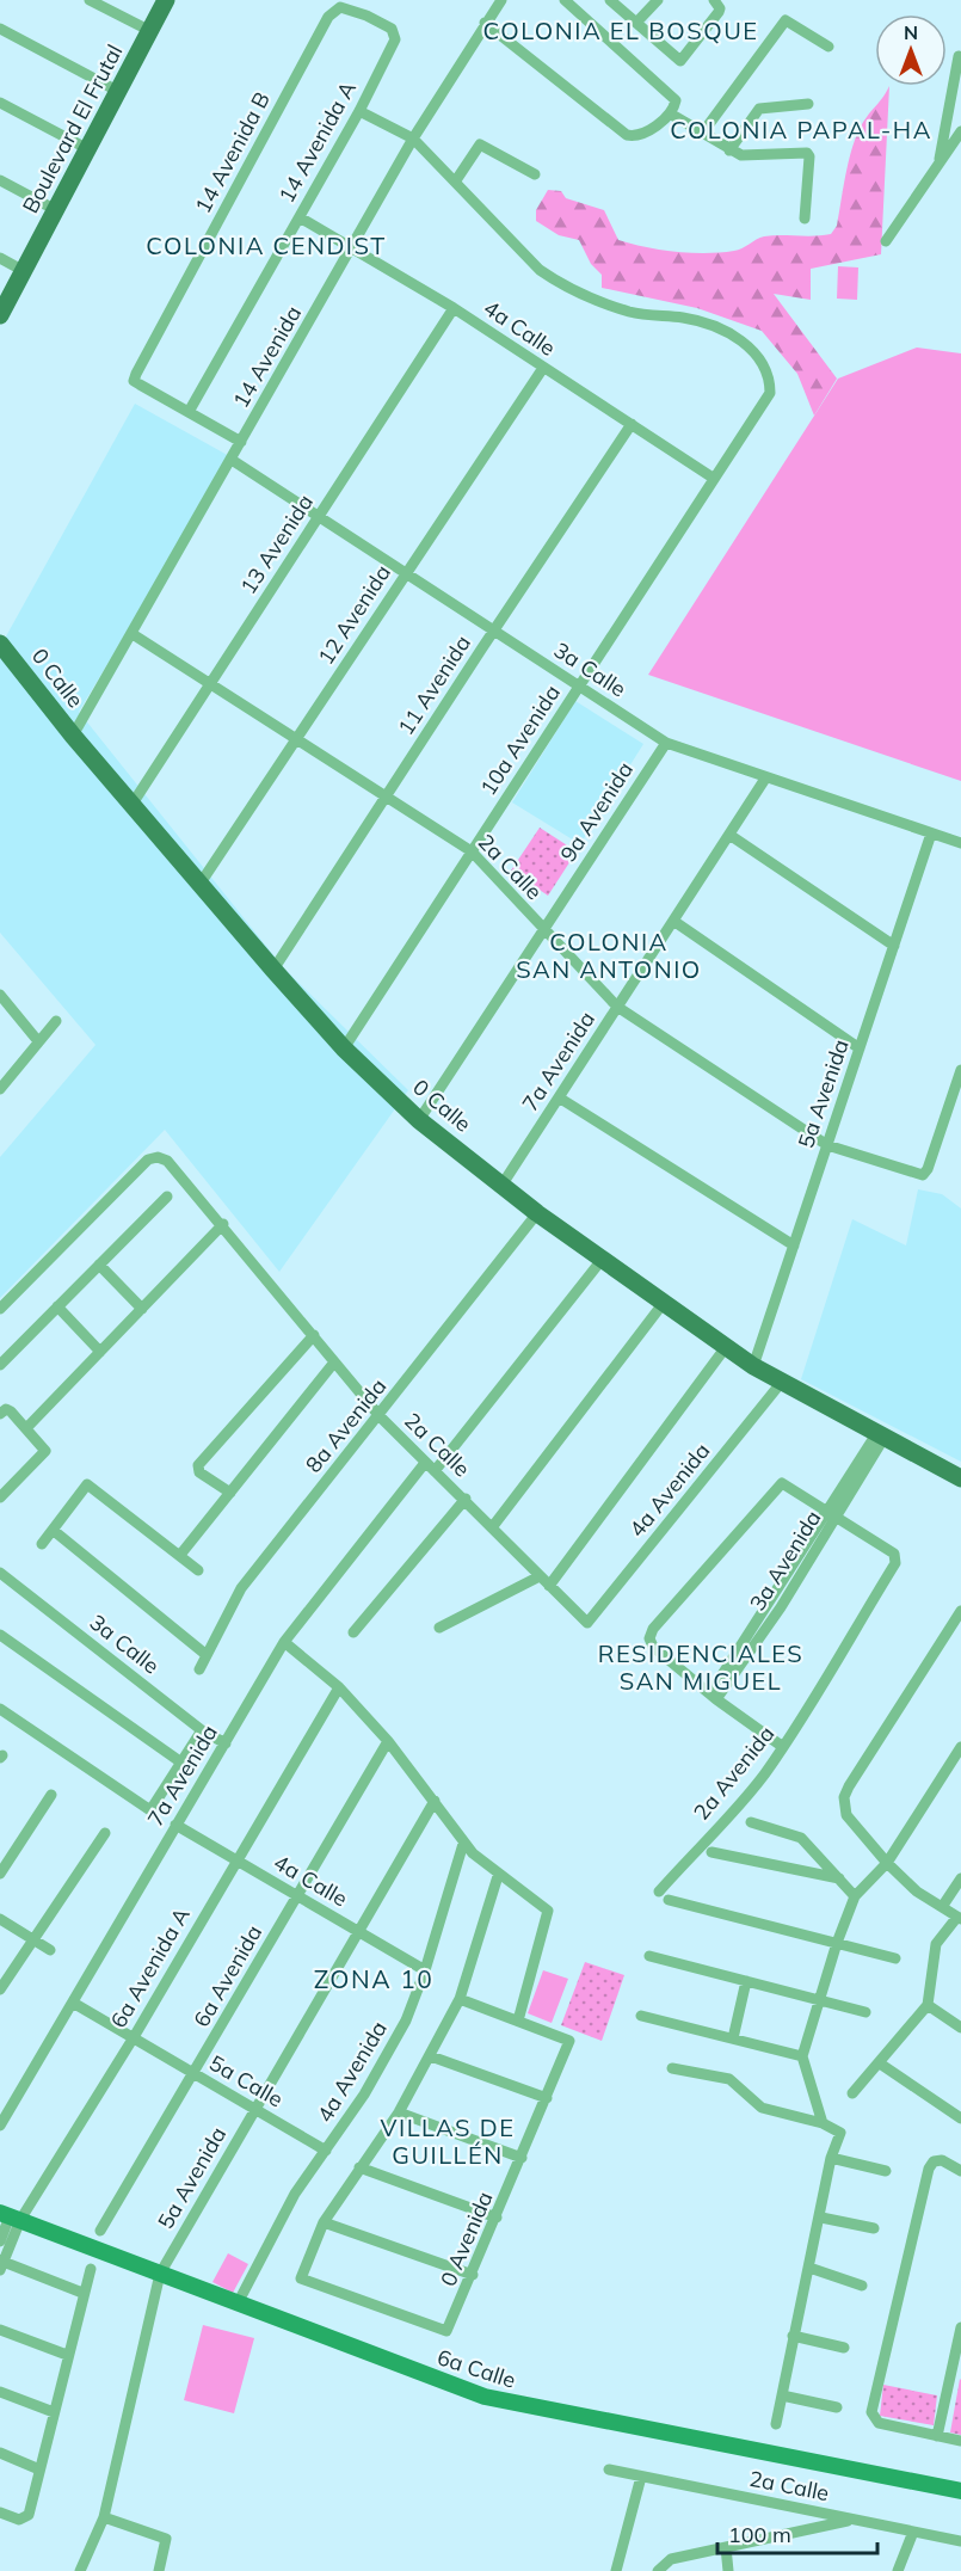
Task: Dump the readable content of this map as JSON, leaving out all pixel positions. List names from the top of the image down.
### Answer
{
  "streets": {
    "main road": ["Boulevard El Frutal", "0 Calle", "6a Calle"],
    "street": [
      "14 Avenida A",
      "14 Avenida B",
      "4a Calle",
      "14 Avenida",
      "13 Avenida",
      "12 Avenida",
      "3a Calle",
      "11 Avenida",
      "10a Avenida",
      "9a Avenida",
      "2a Calle",
      "7a Avenida",
      "5a Avenida",
      "8a Avenida",
      "4a Avenida",
      "3a Avenida",
      "2a Avenida",
      "6a Avenida A",
      "6a Avenida",
      "5a Calle",
      "0 Avenida"
    ]
  },
  "crossings": [
    ["14 Avenida A", "14 Avenida B"],
    ["14 Avenida A", "4a Calle"],
    ["4a Calle", "14 Avenida"],
    ["4a Calle", "13 Avenida"],
    ["4a Calle", "12 Avenida"],
    ["4a Calle", "11 Avenida"],
    ["4a Calle", "10a Avenida"],
    ["4a Calle", "7a Avenida"],
    ["4a Calle", "5a Avenida"],
    ["4a Calle", "4a Avenida"],
    ["4a Calle", "6a Avenida A"],
    ["4a Calle", "6a Avenida"],
    ["14 Avenida", "3a Calle"],
    ["14 Avenida", "0 Calle"],
    ["14 Avenida", "2a Calle"],
    ["13 Avenida", "3a Calle"],
    ["13 Avenida", "0 Calle"],
    ["13 Avenida", "2a Calle"],
    ["12 Avenida", "3a Calle"],
    ["12 Avenida", "0 Calle"],
    ["12 Avenida", "2a Calle"],
    ["3a Calle", "11 Avenida"],
    ["3a Calle", "10a Avenida"],
    ["3a Calle", "9a Avenida"],
    ["3a Calle", "7a Avenida"],
    ["3a Calle", "5a Avenida"],
    ["0 Calle", "11 Avenida"],
    ["0 Calle", "10a Avenida"],
    ["0 Calle", "9a Avenida"],
    ["0 Calle", "7a Avenida"],
    ["0 Calle", "5a Avenida"],
    ["0 Calle", "8a Avenida"],
    ["0 Calle", "4a Avenida"],
    ["0 Calle", "3a Avenida"],
    ["11 Avenida", "2a Calle"],
    ["10a Avenida", "2a Calle"],
    ["9a Avenida", "2a Calle"],
    ["2a Calle", "7a Avenida"],
    ["2a Calle", "5a Avenida"],
    ["2a Calle", "8a Avenida"],
    ["2a Calle", "4a Avenida"],
    ["7a Avenida", "5a Calle"],
    ["5a Avenida", "5a Calle"],
    ["5a Avenida", "6a Calle"],
    ["4a Avenida", "5a Calle"],
    ["4a Avenida", "6a Calle"],
    ["3a Avenida", "2a Avenida"],
    ["6a Avenida A", "5a Calle"],
    ["6a Avenida A", "6a Calle"],
    ["6a Avenida", "5a Calle"]
  ],
  "districts": [
    "COLONIA EL BOSQUE",
    "COLONIA PAPAL-HA",
    "COLONIA CENDIST",
    "COLONIA SAN ANTONIO",
    "RESIDENCIALES SAN MIGUEL",
    "ZONA 10",
    "VILLAS DE GUILLÉN"
  ],
  "scale_bar": "100 m",
  "north": "top"
}
